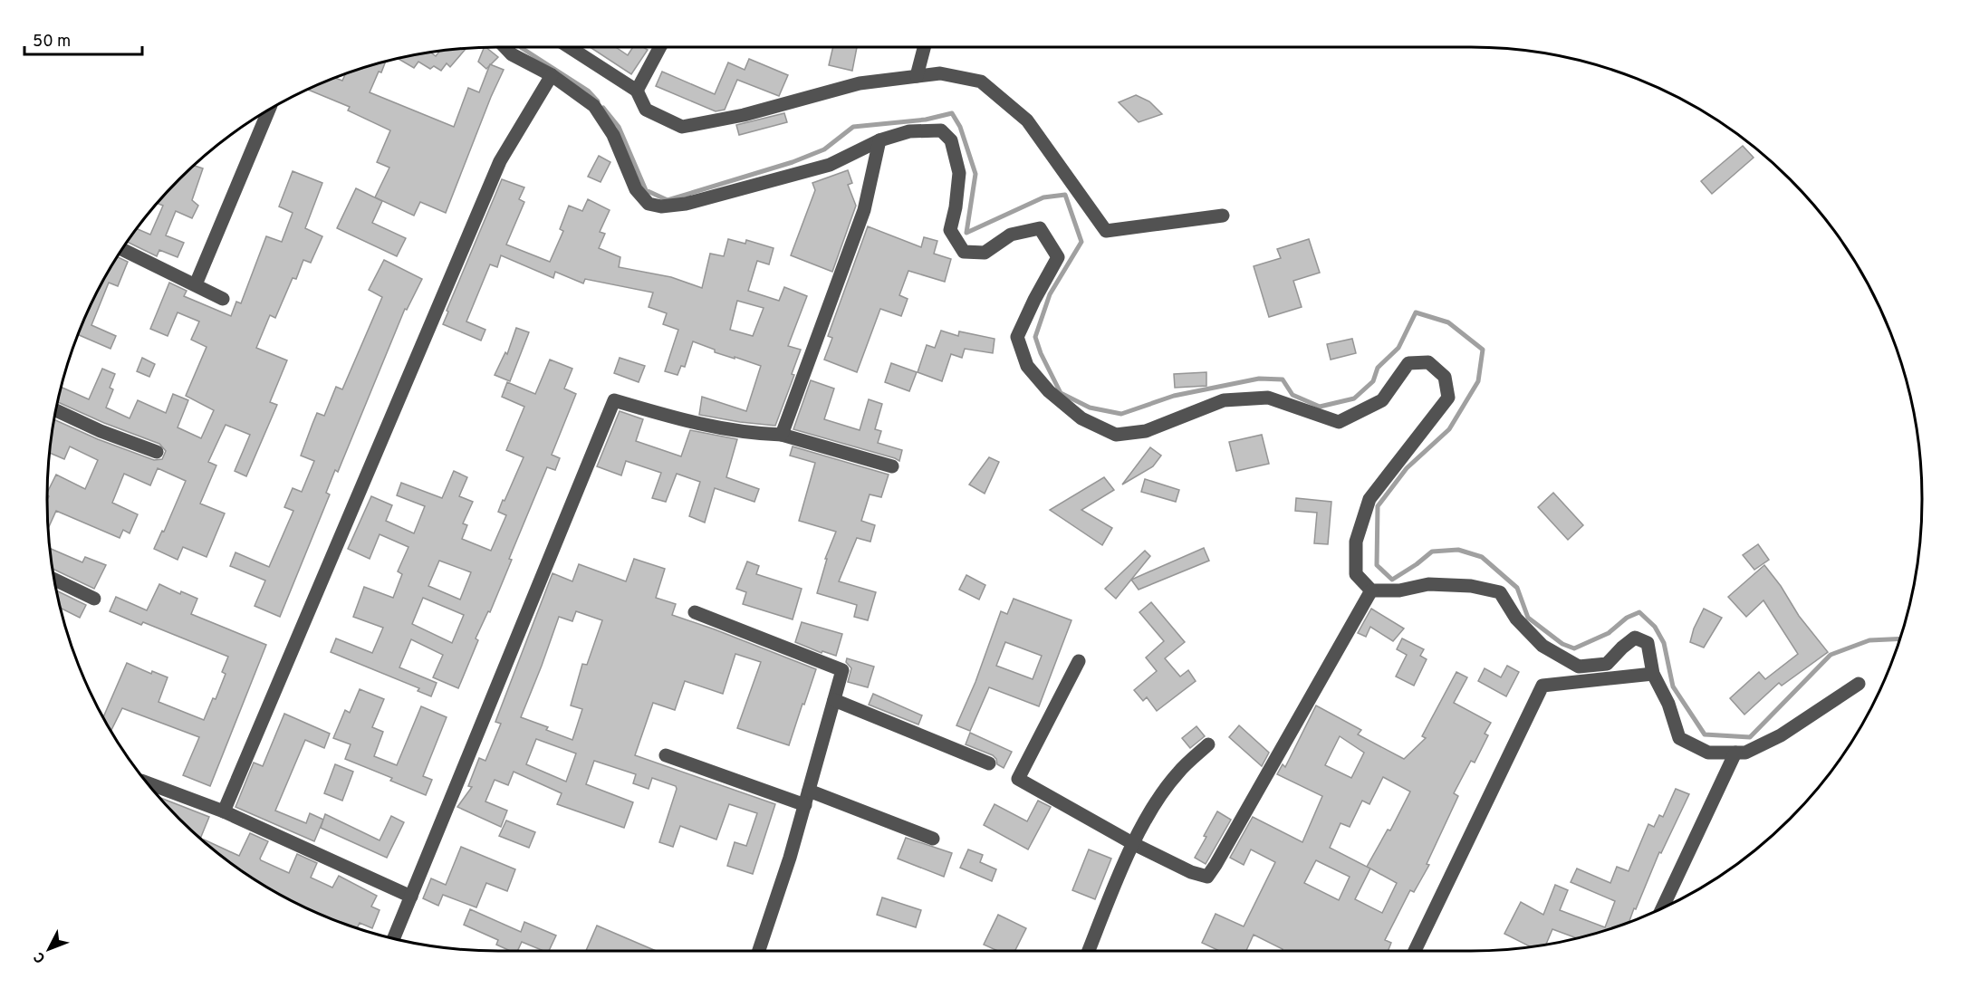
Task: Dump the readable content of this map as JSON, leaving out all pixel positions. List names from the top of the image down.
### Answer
{
  "scale_bar": "50 m",
  "north": "bottom left"
}
